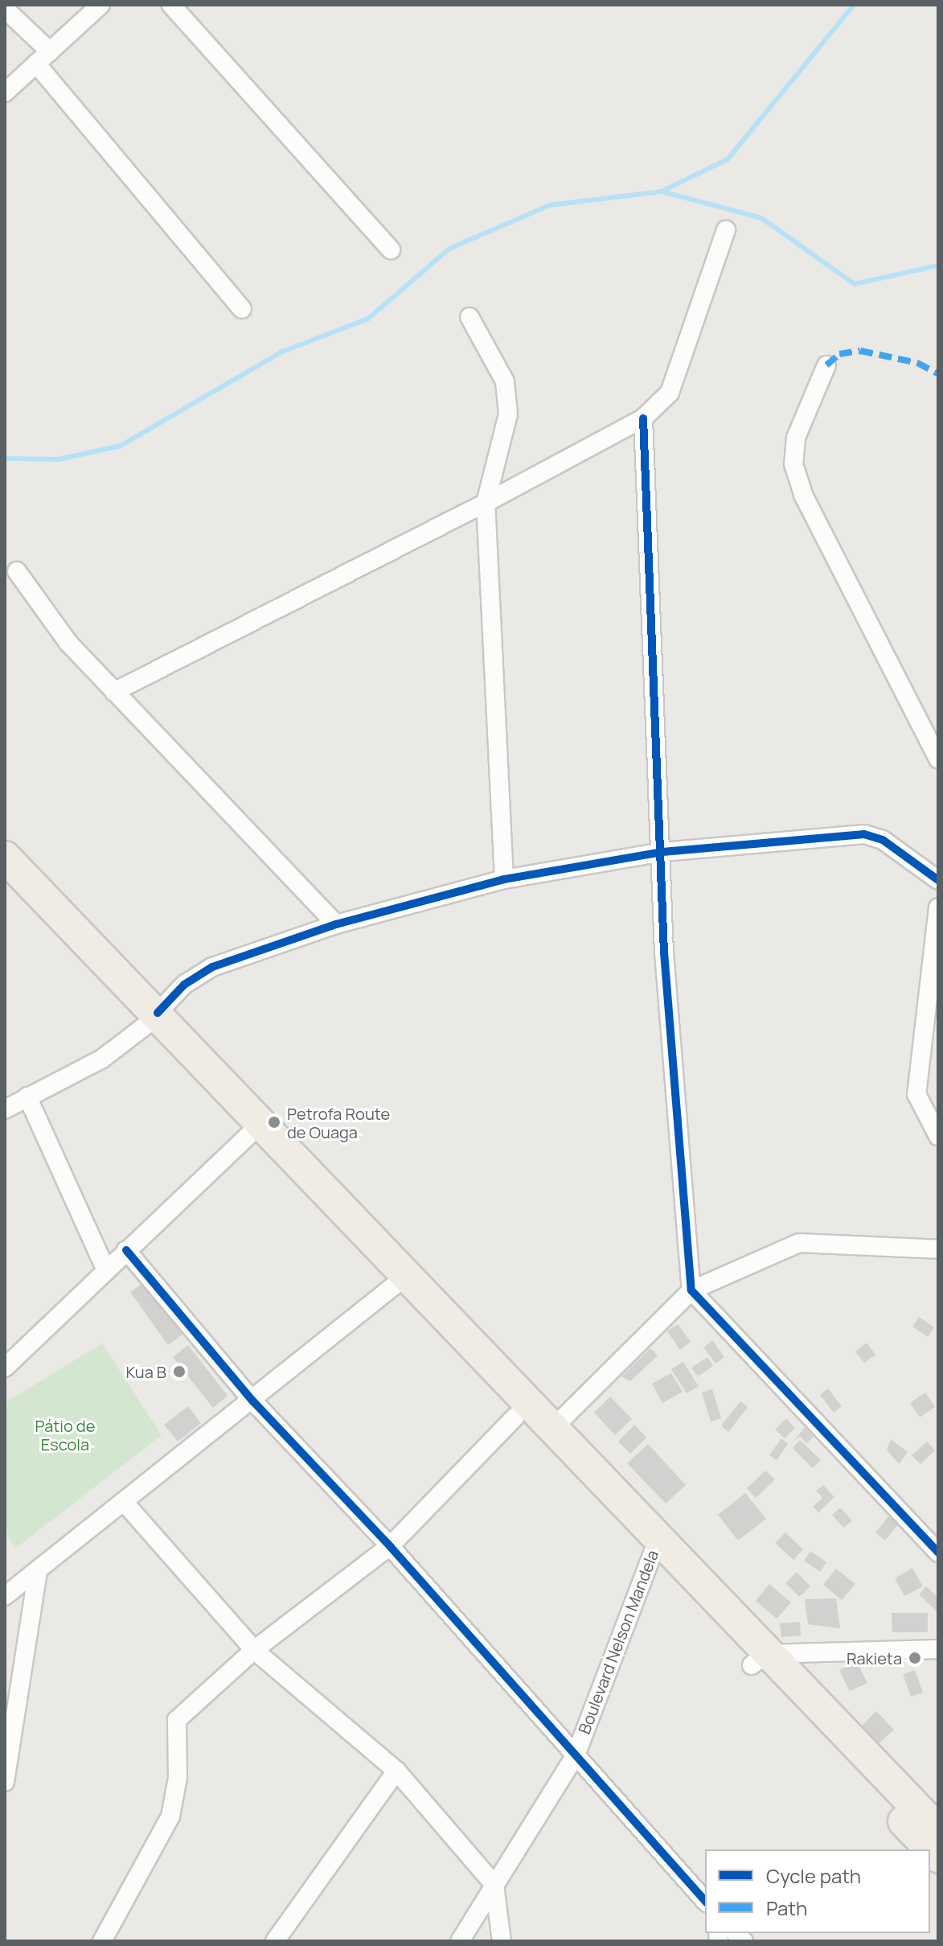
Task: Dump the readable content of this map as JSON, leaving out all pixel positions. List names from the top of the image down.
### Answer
{
  "streets": {
    "street": ["Boulevard Nelson Mandela"]
  },
  "parks": ["Pátio de Escola"],
  "places": ["Petrofa Route de Ouaga", "Kua B", "Rakieta"],
  "legend": ["Cycle path", "Path"]
}
